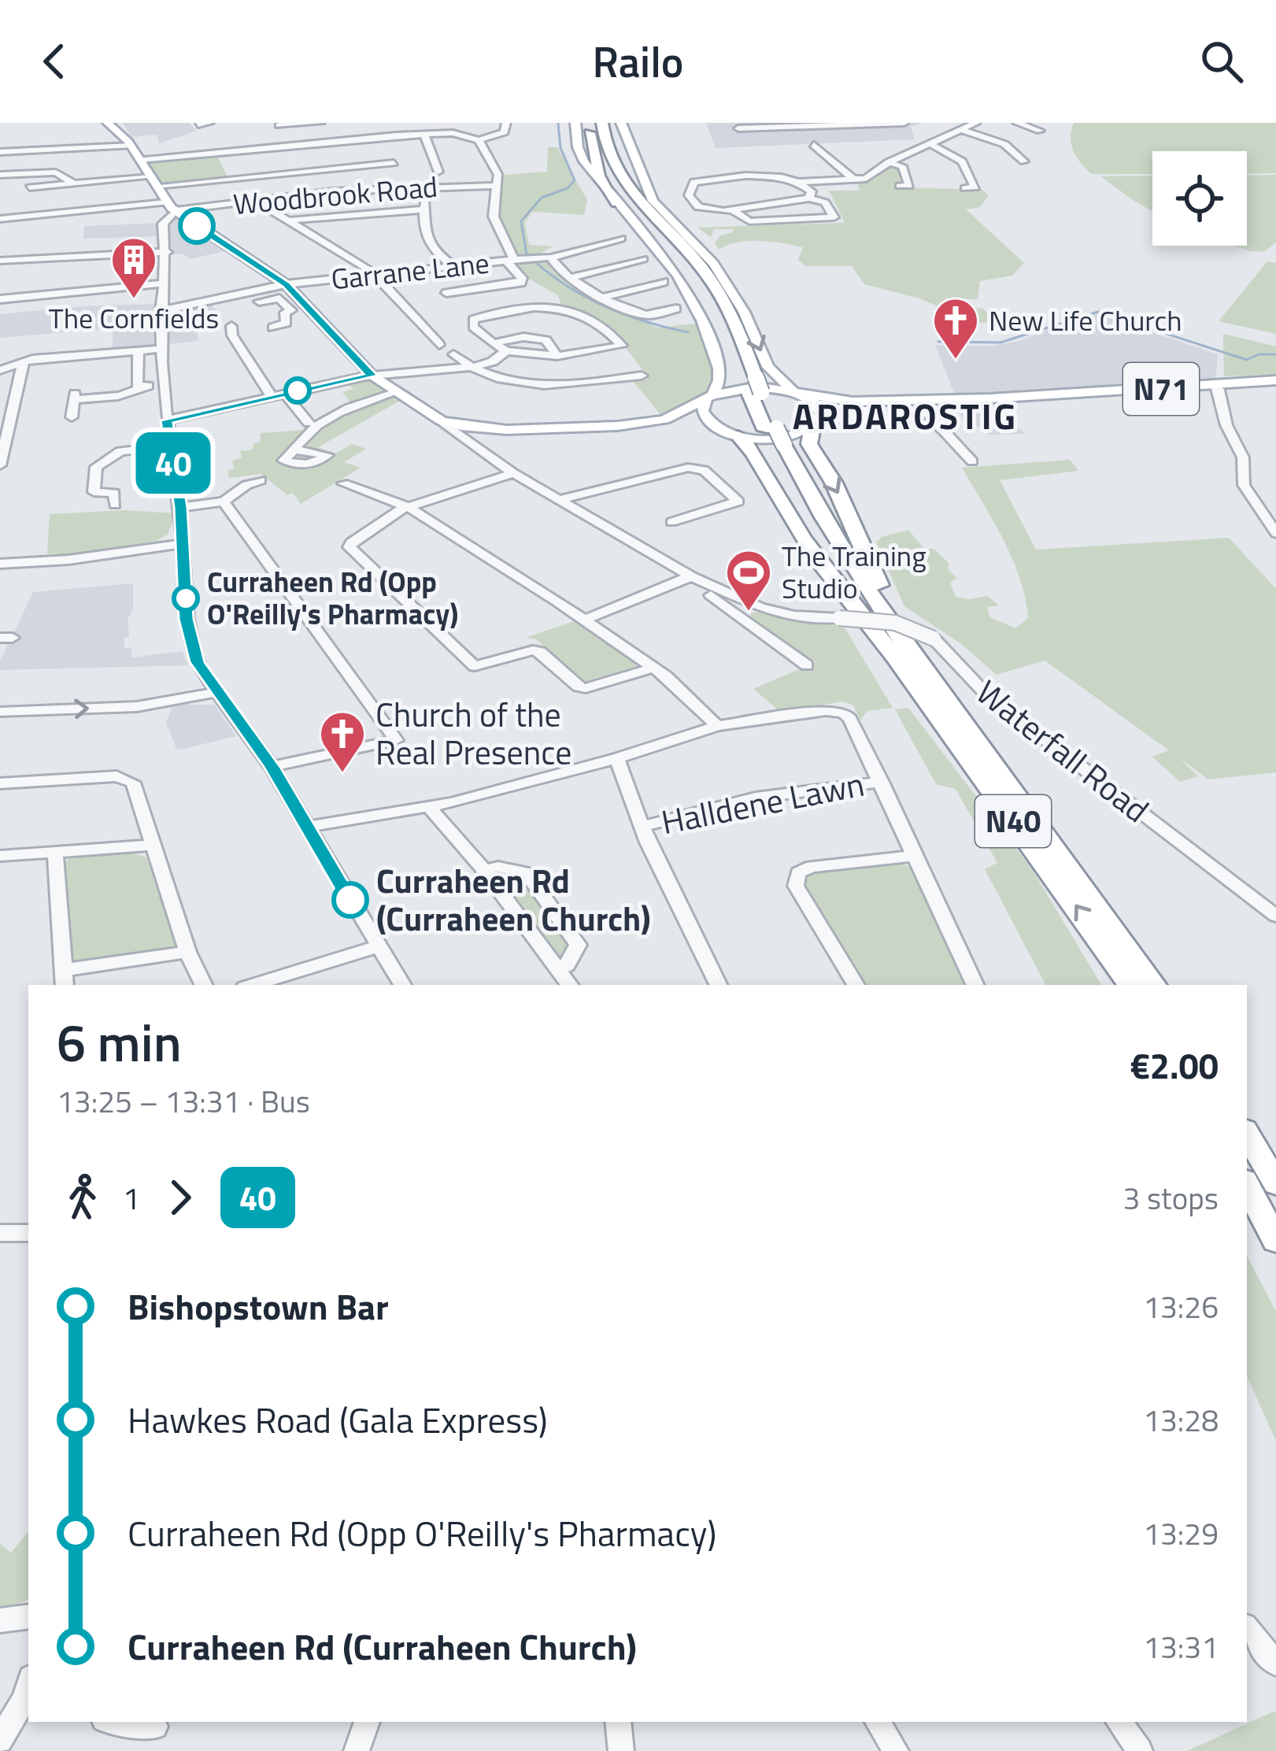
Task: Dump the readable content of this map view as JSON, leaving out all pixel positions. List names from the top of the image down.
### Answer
{
  "streets": {
    "highway": ["N40"],
    "main road": ["N71"],
    "street": [
      "Woodbrook Road",
      "Garrane Lane",
      "Waterfall Road",
      "Halldene Lawn"
    ]
  },
  "districts": ["ARDAROSTIG"],
  "places": {
    "building": ["The Cornfields"],
    "church": ["New Life Church", "Church of the Real Presence"],
    "other": ["Curraheen Rd (Opp O'Reilly's Pharmacy)", "Curraheen Rd (Curraheen Church)"],
    "sports": ["The Training Studio"]
  },
  "lines": ["bus line 40"],
  "page": {
    "header": "Railo",
    "on_map": "40",
    "heading": ["6 min", "13:25 – 13:31 · Bus", "€2.00"],
    "legs": ["1", "40", "3 stops"],
    "list": [
      {
        "name": "Bishopstown Bar",
        "value": "13:26"
      },
      {
        "name": "Hawkes Road (Gala Express)",
        "value": "13:28"
      },
      {
        "name": "Curraheen Rd (Opp O'Reilly's Pharmacy)",
        "value": "13:29"
      },
      {
        "name": "Curraheen Rd (Curraheen Church)",
        "value": "13:31"
      }
    ]
  }
}
